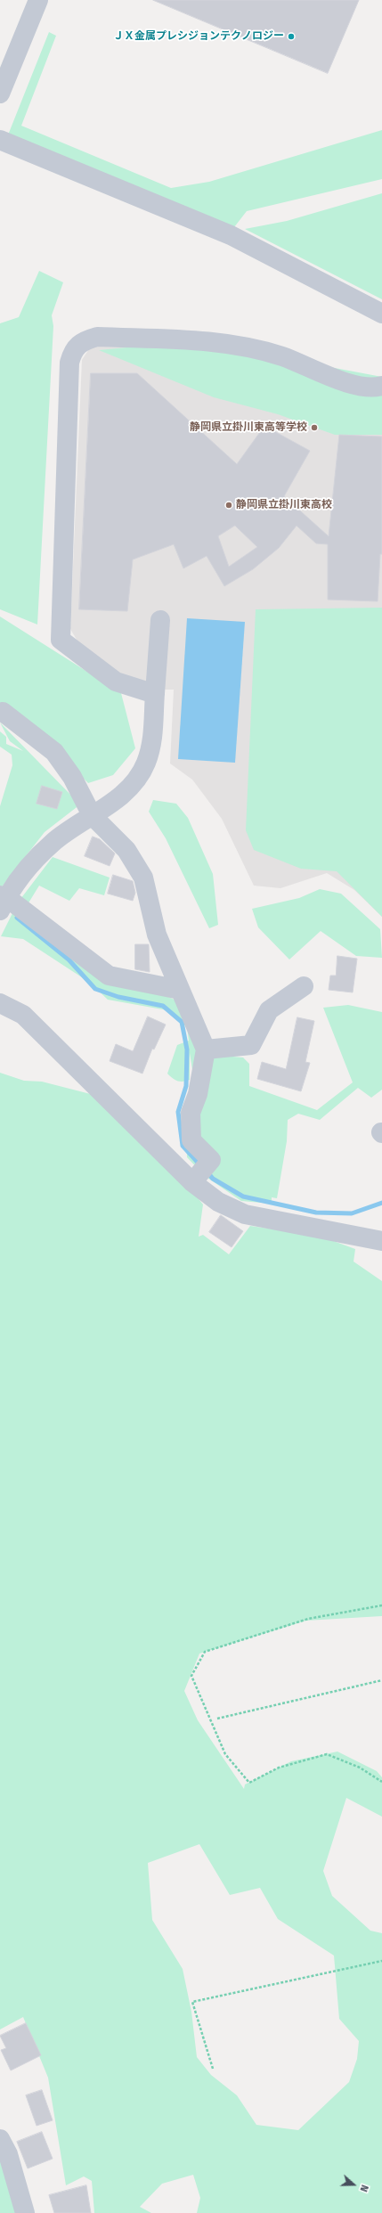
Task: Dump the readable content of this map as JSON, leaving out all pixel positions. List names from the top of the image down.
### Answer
{
  "places": ["ＪＸ金属プレシジョンテクノロジー", "静岡県立掛川東高等学校", "静岡県立掛川東高校"],
  "north": "right"
}
